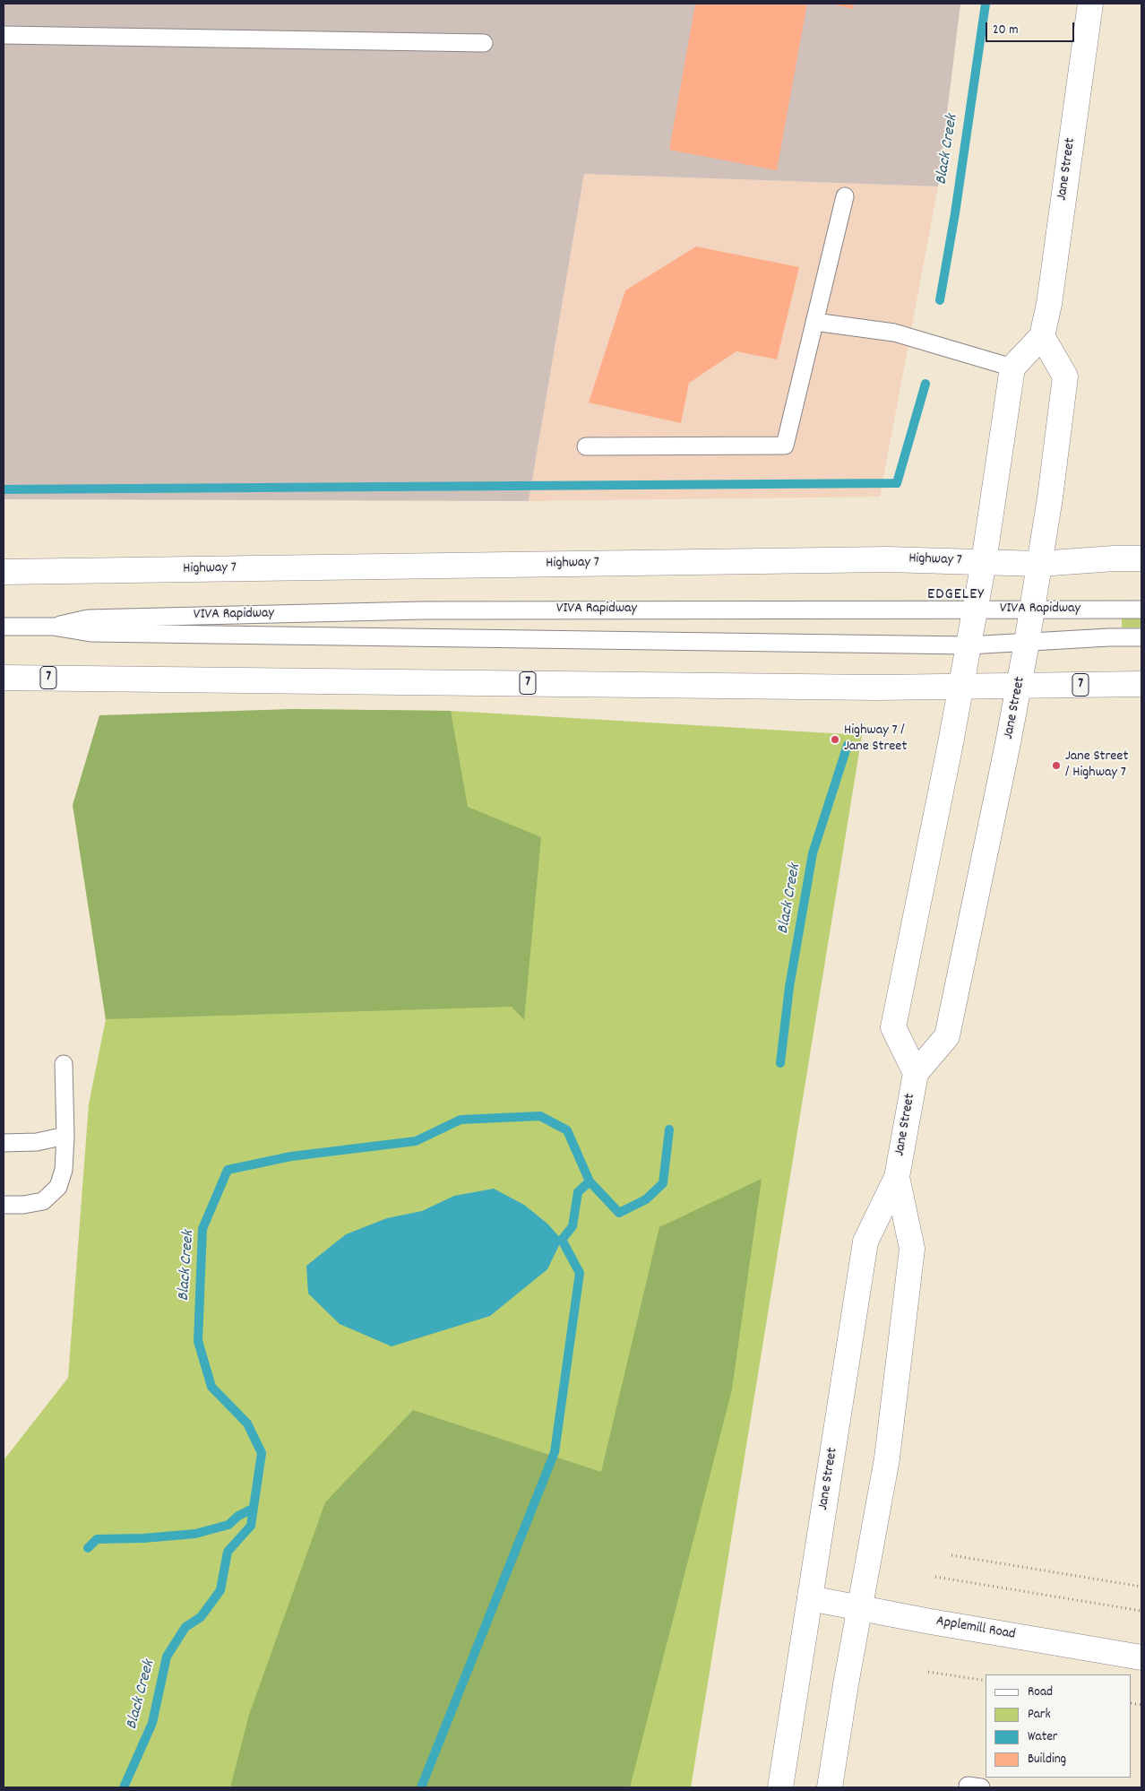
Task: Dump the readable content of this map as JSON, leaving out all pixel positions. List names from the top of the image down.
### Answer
{
  "streets": {
    "main road": [
      "Jane Street",
      "Highway 7",
      "7",
      "Applemill Road"
    ],
    "lane": ["VIVA Rapidway"]
  },
  "crossings": [
    ["Jane Street", "Highway 7"],
    ["Jane Street", "VIVA Rapidway"],
    ["Jane Street", "7"],
    ["Jane Street", "Applemill Road"]
  ],
  "districts": ["EDGELEY"],
  "water": ["Black Creek"],
  "places": ["Highway 7 / Jane Street", "Jane Street / Highway 7"],
  "legend": [
    "Road",
    "Park",
    "Water",
    "Building"
  ],
  "scale_bar": "20 m"
}
